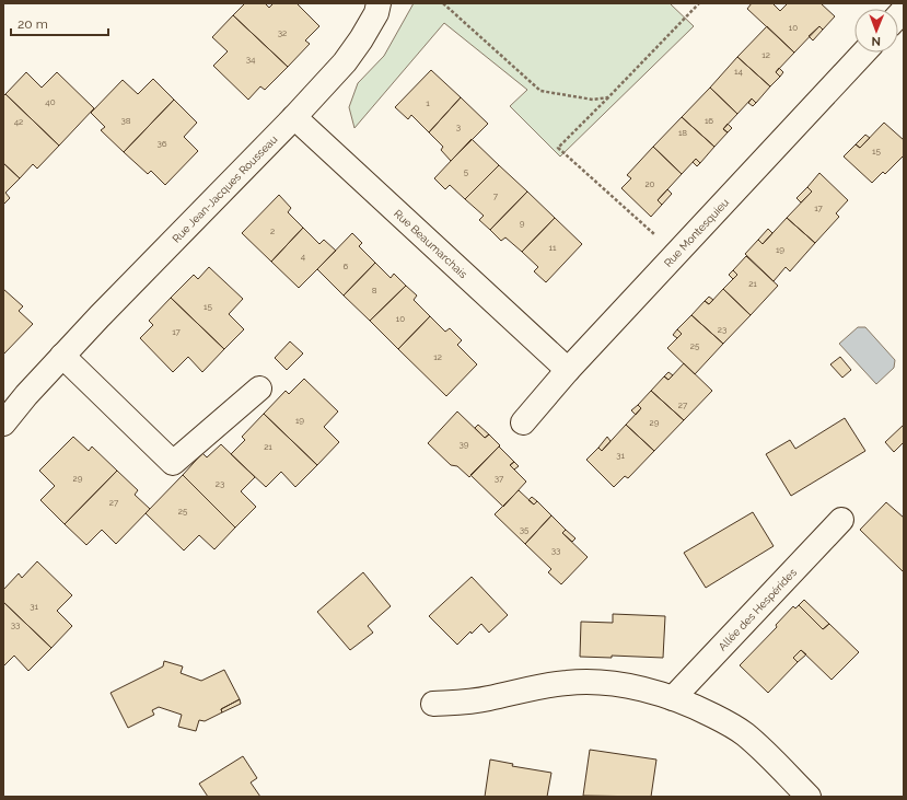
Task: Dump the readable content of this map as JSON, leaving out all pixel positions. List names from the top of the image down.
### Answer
{
  "streets": {
    "street": [
      "Rue Jean-Jacques Rousseau",
      "Rue Montesquieu",
      "Rue Beaumarchais",
      "Allée des Hespérides"
    ]
  },
  "crossings": [
    ["Rue Jean-Jacques Rousseau", "Rue Beaumarchais"],
    ["Rue Montesquieu", "Rue Beaumarchais"]
  ],
  "house_numbers": [
    "10",
    "32",
    "12",
    "34",
    "14",
    "40",
    "1",
    "38",
    "16",
    "42",
    "3",
    "18",
    "36",
    "15",
    "5",
    "20",
    "7",
    "17",
    "9",
    "2",
    "11",
    "19",
    "4",
    "6",
    "21",
    "8",
    "15",
    "10",
    "23",
    "17",
    "25",
    "12",
    "27",
    "19",
    "29",
    "39",
    "21",
    "31",
    "29",
    "37",
    "23",
    "27",
    "25",
    "35",
    "33",
    "31",
    "33"
  ],
  "scale_bar": "20 m",
  "north": "bottom"
}
